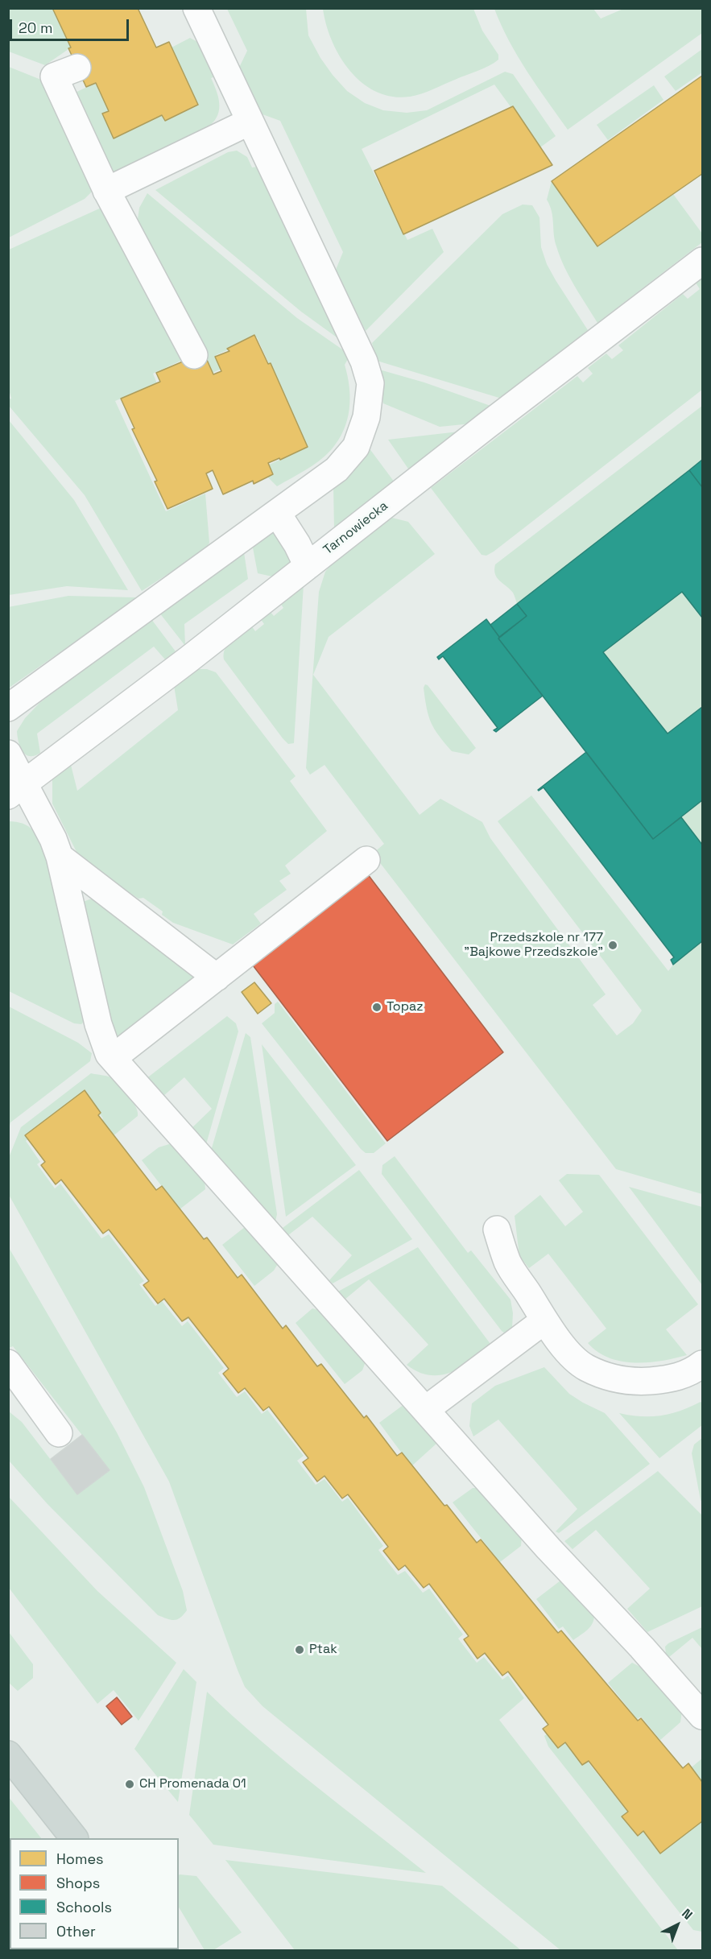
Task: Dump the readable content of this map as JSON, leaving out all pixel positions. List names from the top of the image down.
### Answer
{
  "streets": {
    "street": ["Tarnowiecka"]
  },
  "places": [
    "Przedszkole nr 177 \"Bajkowe Przedszkole\"",
    "Topaz",
    "Ptak",
    "CH Promenada 01"
  ],
  "legend": [
    "Homes",
    "Shops",
    "Schools",
    "Other"
  ],
  "scale_bar": "20 m",
  "north": "top right"
}
